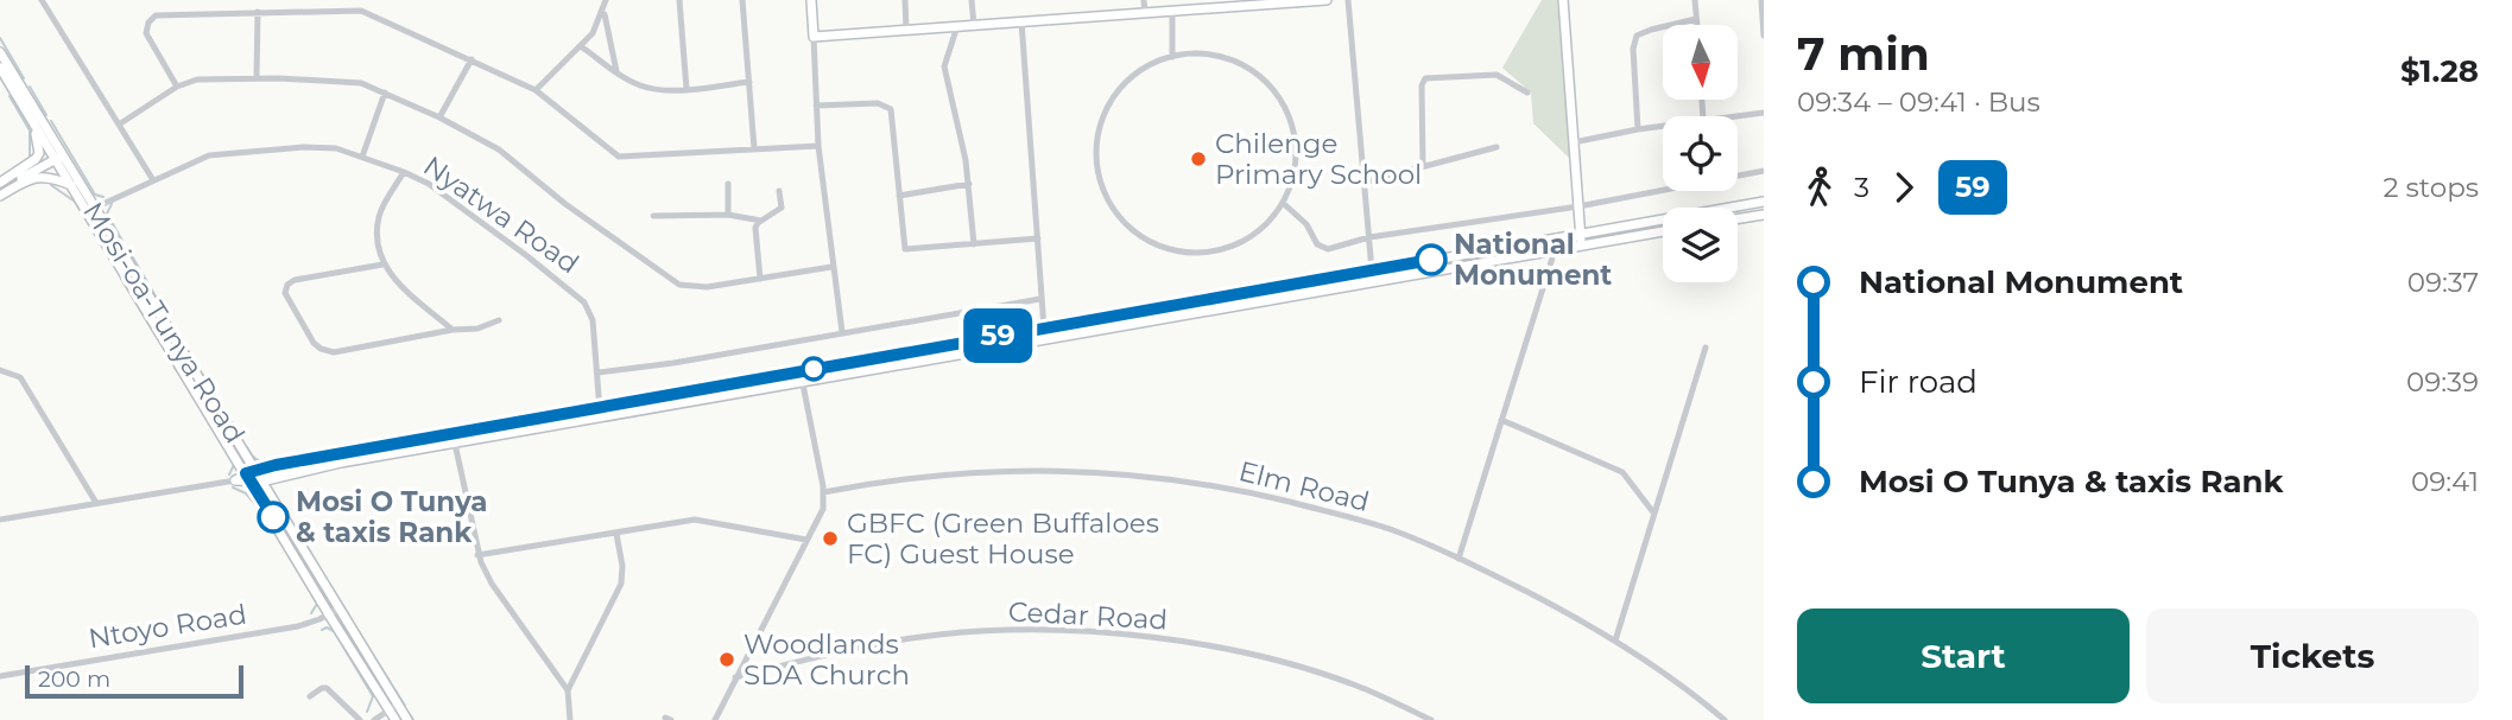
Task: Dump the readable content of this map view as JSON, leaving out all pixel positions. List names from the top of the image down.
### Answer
{
  "streets": {
    "main road": ["Mosi-oa-Tunya Road"],
    "street": [
      "Nyatwa Road",
      "Elm Road",
      "Cedar Road",
      "Ntoyo Road"
    ]
  },
  "crossings": [
    ["Nyatwa Road", "Mosi-oa-Tunya Road"],
    ["Mosi-oa-Tunya Road", "Ntoyo Road"]
  ],
  "places": [
    "Chilenge Primary School",
    "National Monument",
    "Mosi O Tunya & taxis Rank",
    "GBFC (Green Buffaloes FC) Guest House",
    "Woodlands SDA Church"
  ],
  "lines": ["bus line 59"],
  "scale_bar": "200 m",
  "north": "bottom",
  "page": {
    "on_map": "59",
    "heading": ["7 min", "09:34 – 09:41 · Bus", "$1.28"],
    "legs": ["3", "59", "2 stops"],
    "list": [
      {
        "name": "National Monument",
        "value": "09:37"
      },
      {
        "name": "Fir road",
        "value": "09:39"
      },
      {
        "name": "Mosi O Tunya & taxis Rank",
        "value": "09:41"
      }
    ],
    "buttons": ["Start", "Tickets"],
    "scale": "200 m"
  }
}
